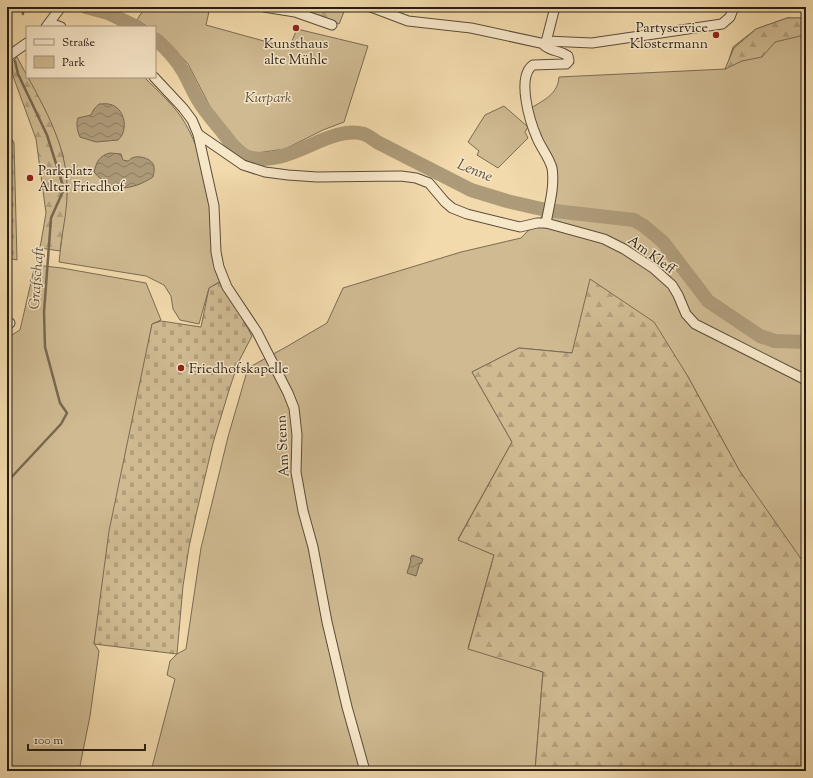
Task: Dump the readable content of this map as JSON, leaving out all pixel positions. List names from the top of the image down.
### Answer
{
  "streets": {
    "street": ["Am Kleff", "Am Stenn"]
  },
  "crossings": [
    ["Am Kleff", "Am Stenn"]
  ],
  "water": ["Lenne", "Grafschaft"],
  "parks": ["Kurpark"],
  "places": [
    "Kunsthaus alte Mühle",
    "Partyservice Klostermann",
    "Parkplatz Alter Friedhof",
    "Friedhofskapelle"
  ],
  "legend": ["Straße", "Park"],
  "scale_bar": "100 m"
}
